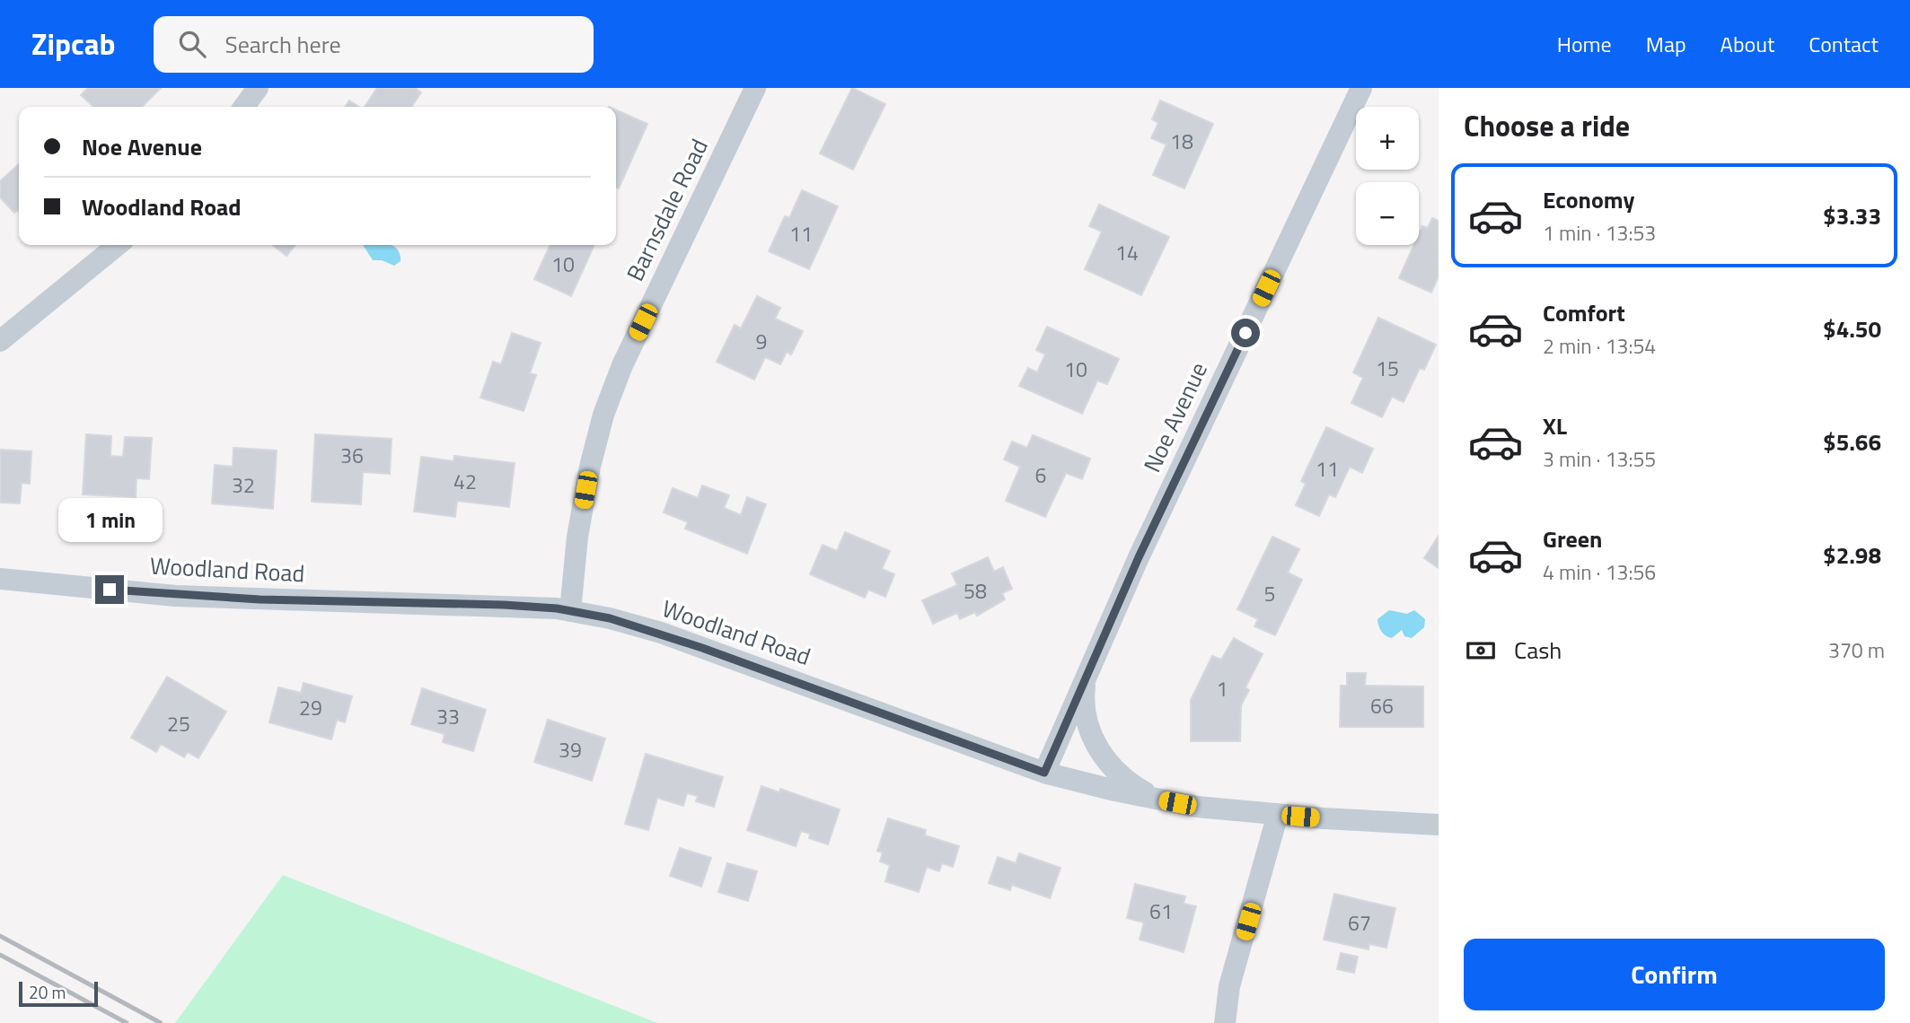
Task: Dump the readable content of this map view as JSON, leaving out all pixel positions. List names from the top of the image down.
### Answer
{
  "streets": {
    "street": ["Barnsdale Road", "Noe Avenue", "Woodland Road"]
  },
  "crossings": [
    ["Barnsdale Road", "Woodland Road"],
    ["Noe Avenue", "Woodland Road"]
  ],
  "house_numbers": [
    "18",
    "11",
    "14",
    "10",
    "9",
    "15",
    "10",
    "36",
    "11",
    "6",
    "42",
    "32",
    "58",
    "5",
    "1",
    "66",
    "29",
    "33",
    "25",
    "39",
    "61",
    "67"
  ],
  "scale_bar": "20 m",
  "page": {
    "header": "Zipcab",
    "search": "Search here",
    "nav": [
      "Home",
      "Map",
      "About",
      "Contact"
    ],
    "heading": "Choose a ride",
    "map_buttons": ["+", "−"],
    "banner": ["Noe Avenue", "Woodland Road"],
    "list": [
      {
        "name": "Economy",
        "note": "1 min · 13:53",
        "value": "$3.33"
      },
      {
        "name": "Comfort",
        "note": "2 min · 13:54",
        "value": "$4.50"
      },
      {
        "name": "XL",
        "note": "3 min · 13:55",
        "value": "$5.66"
      },
      {
        "name": "Green",
        "note": "4 min · 13:56",
        "value": "$2.98"
      }
    ],
    "bubble": "1 min",
    "pay": ["Cash", "370 m"],
    "buttons": "Confirm",
    "scale": "20 m"
  }
}
